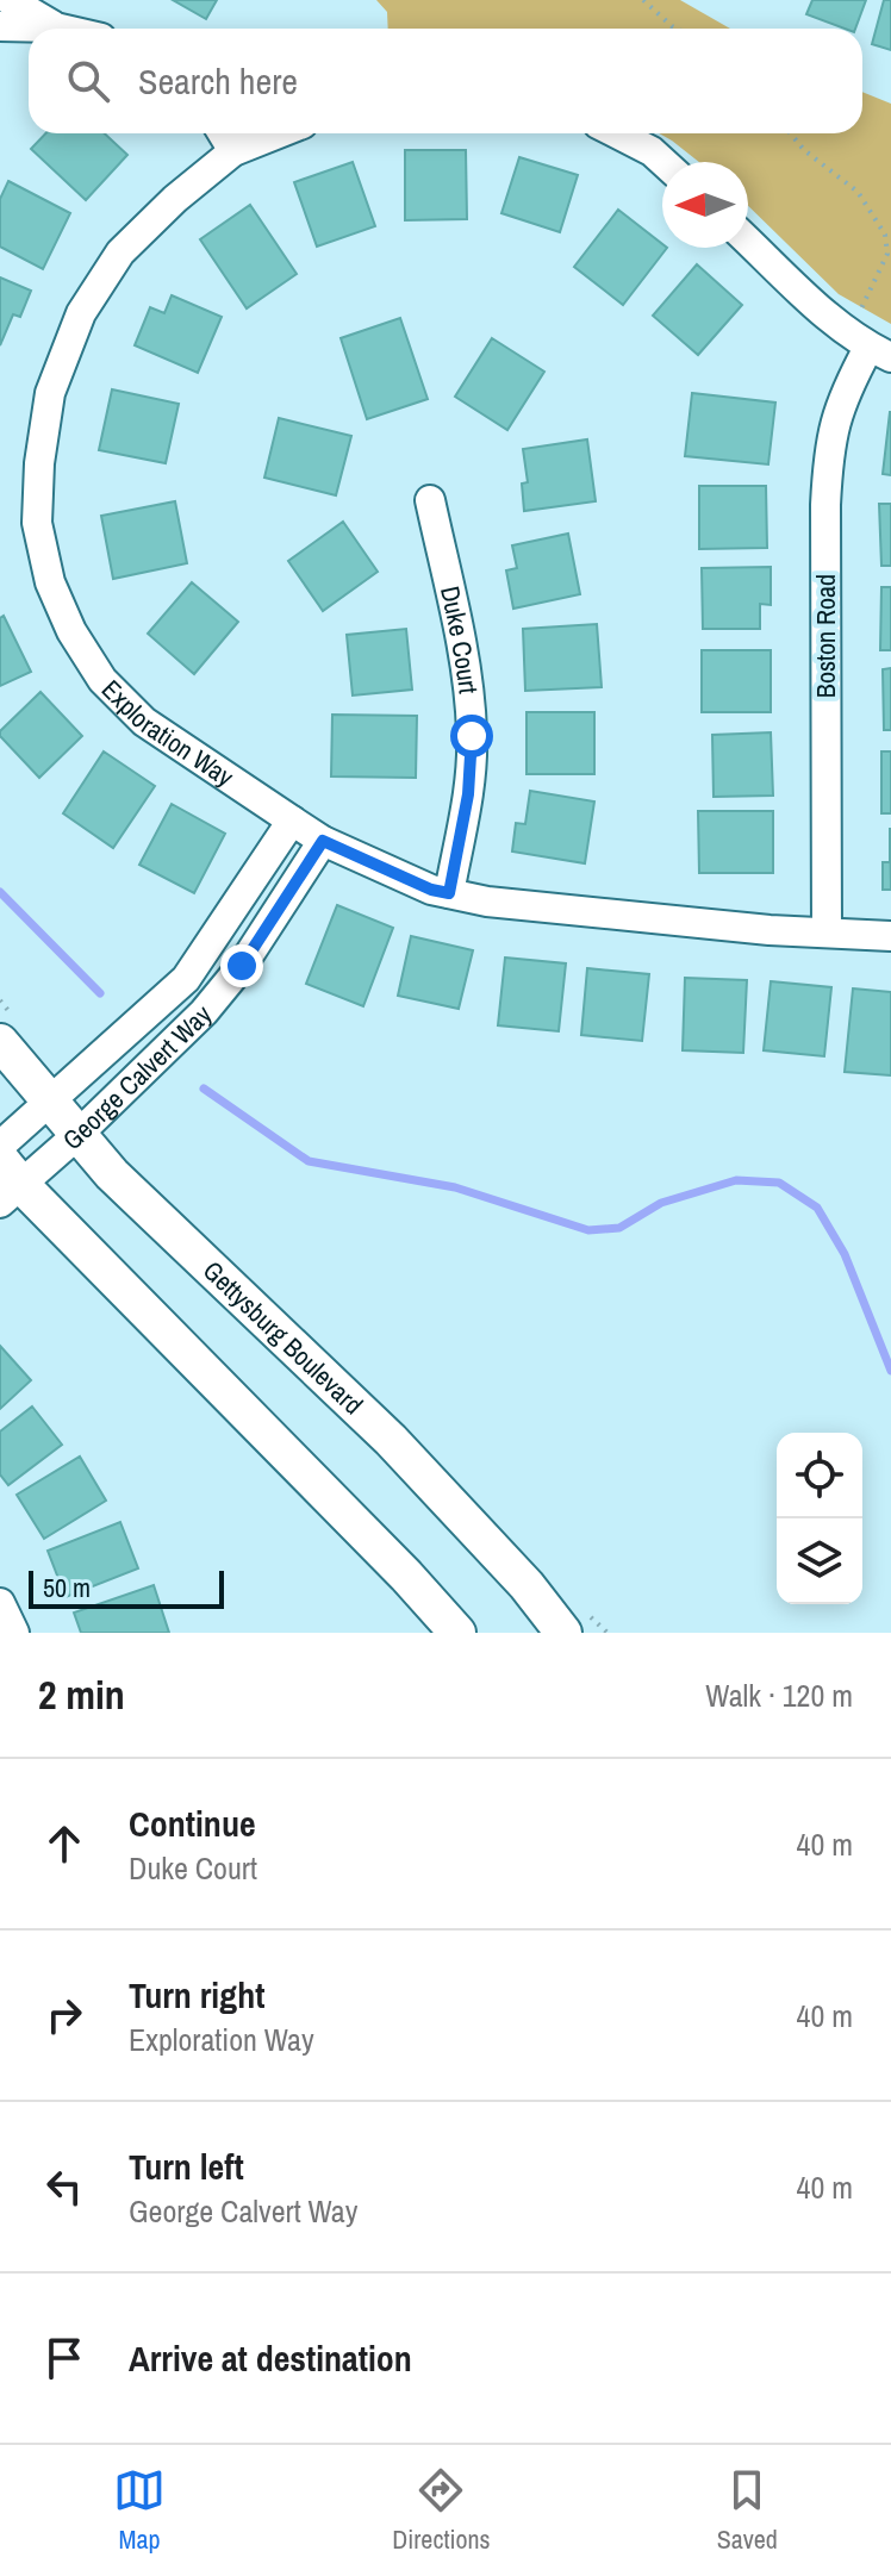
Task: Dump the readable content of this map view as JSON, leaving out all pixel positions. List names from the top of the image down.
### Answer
{
  "streets": {
    "street": [
      "Boston Road",
      "Duke Court",
      "Exploration Way",
      "George Calvert Way",
      "Gettysburg Boulevard"
    ]
  },
  "crossings": [
    ["Boston Road", "Exploration Way"],
    ["Duke Court", "Exploration Way"],
    ["Exploration Way", "George Calvert Way"],
    ["George Calvert Way", "Gettysburg Boulevard"]
  ],
  "scale_bar": "50 m",
  "north": "left",
  "page": {
    "search": "Search here",
    "scale": "50 m",
    "heading": ["2 min", "Walk · 120 m"],
    "list": [
      ["Continue", "Duke Court", "40 m"],
      ["Turn right", "Exploration Way", "40 m"],
      ["Turn left", "George Calvert Way", "40 m"],
      "Arrive at destination"
    ],
    "nav": ["Map", "Directions", "Saved"]
  }
}
